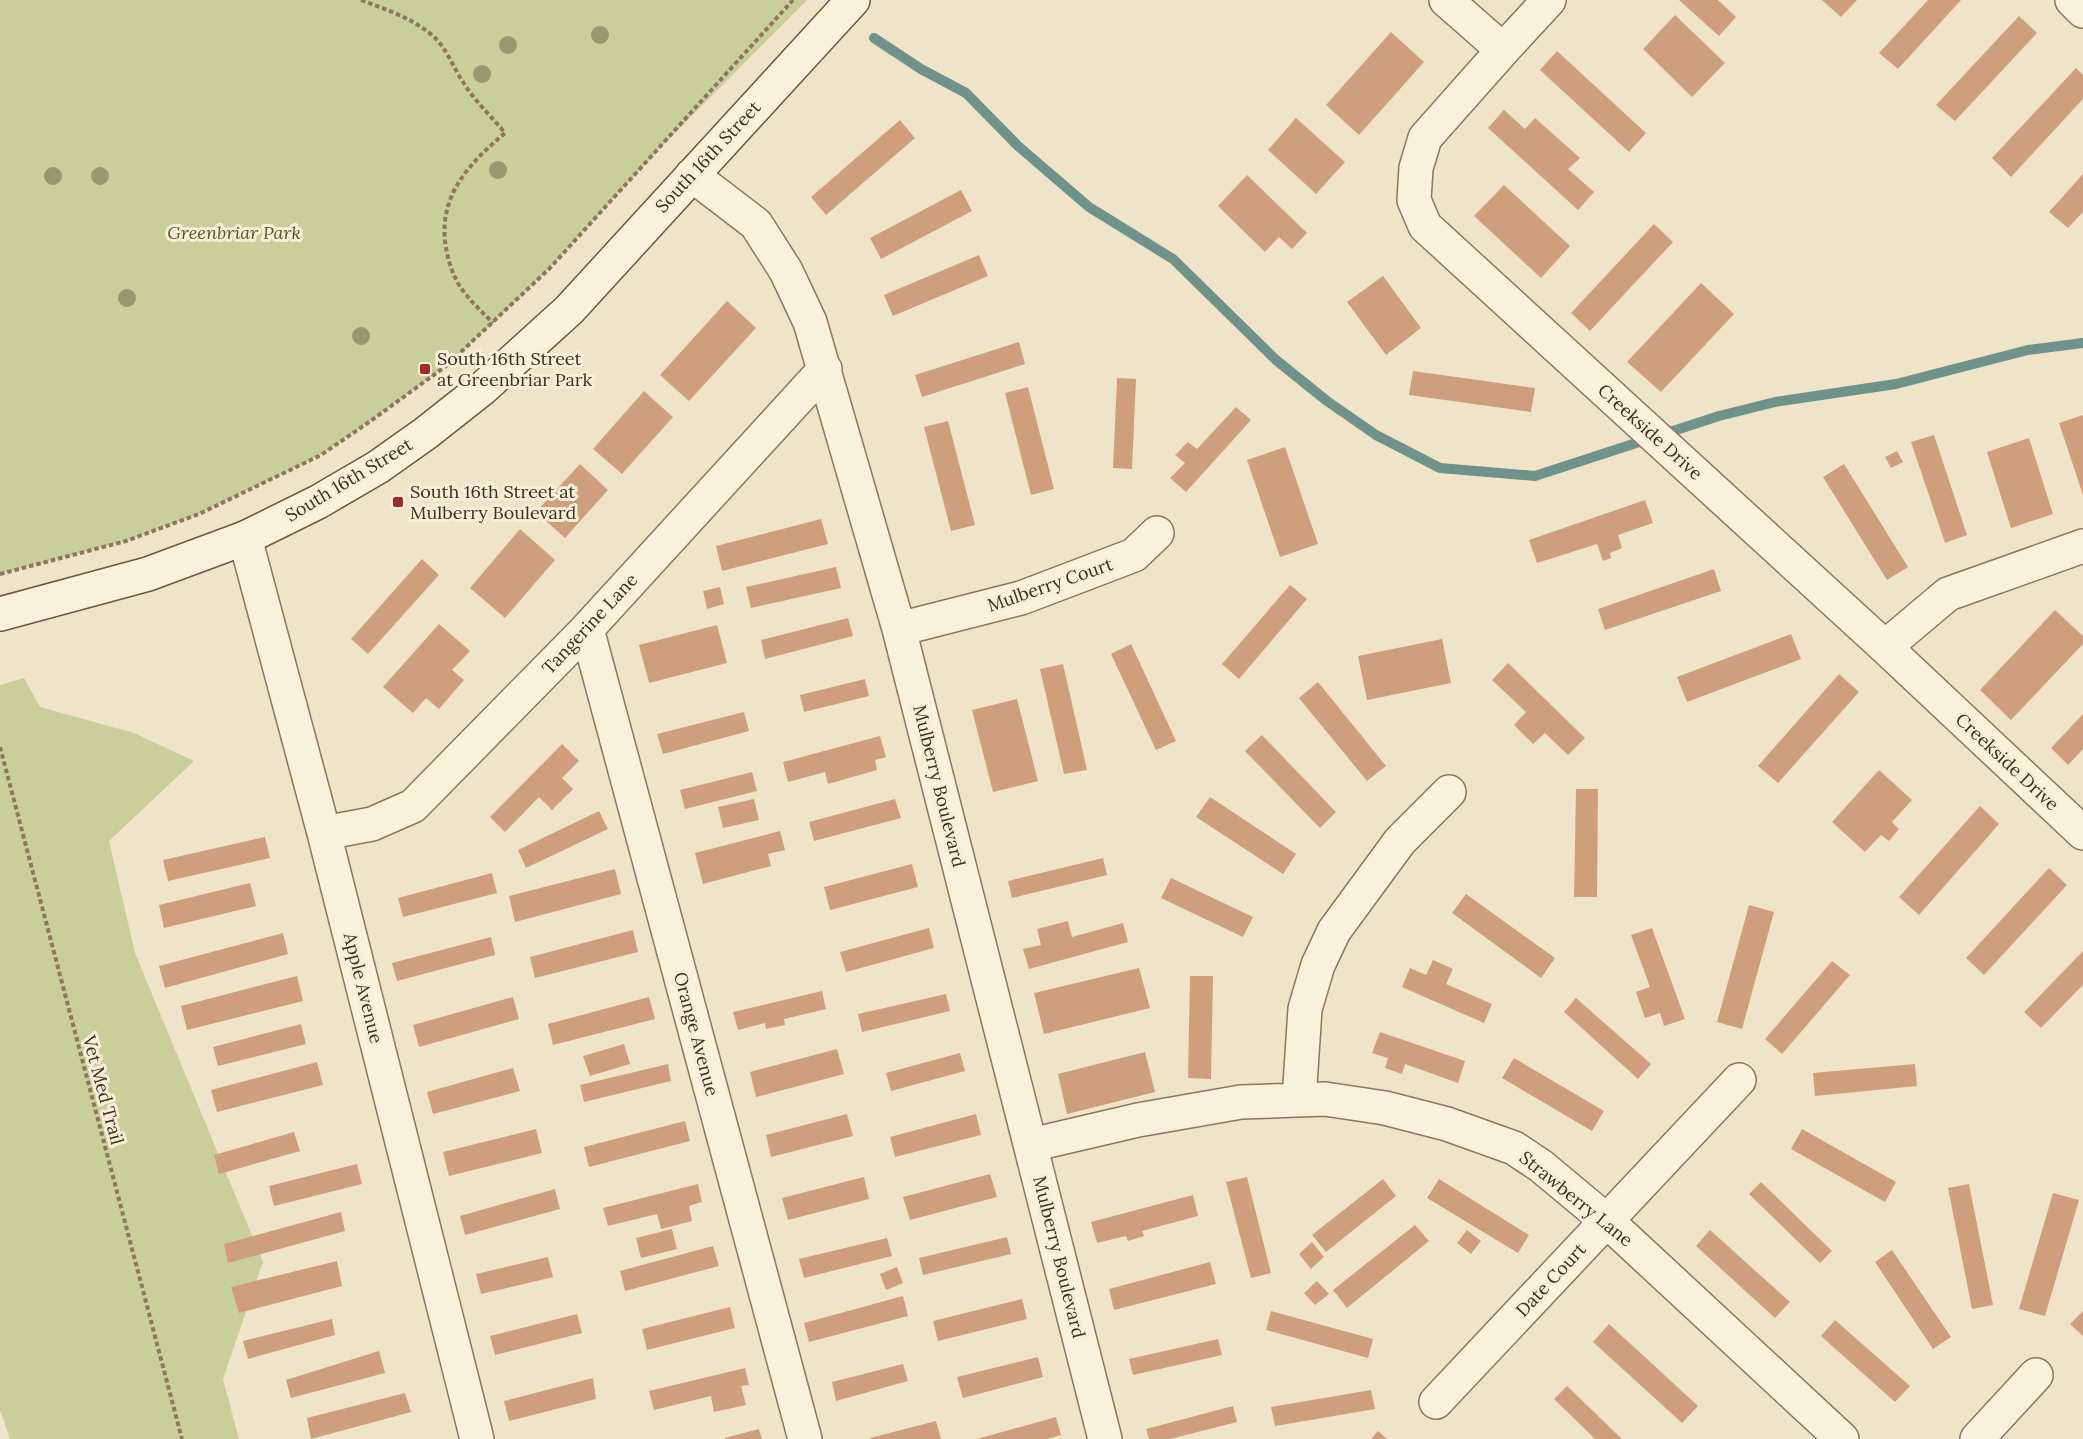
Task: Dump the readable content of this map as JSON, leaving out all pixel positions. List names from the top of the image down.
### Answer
{
  "streets": {
    "street": [
      "South 16th Street",
      "Creekside Drive",
      "Mulberry Court",
      "Tangerine Lane",
      "Mulberry Boulevard",
      "Apple Avenue",
      "Orange Avenue",
      "Strawberry Lane",
      "Date Court"
    ],
    "path": ["Vet Med Trail"]
  },
  "crossings": [
    ["South 16th Street", "Mulberry Boulevard"],
    ["South 16th Street", "Apple Avenue"],
    ["Mulberry Court", "Mulberry Boulevard"],
    ["Tangerine Lane", "Mulberry Boulevard"],
    ["Tangerine Lane", "Apple Avenue"],
    ["Tangerine Lane", "Orange Avenue"],
    ["Mulberry Boulevard", "Strawberry Lane"],
    ["Strawberry Lane", "Date Court"]
  ],
  "parks": ["Greenbriar Park"],
  "places": {
    "transit": ["South 16th Street at Greenbriar Park", "South 16th Street at Mulberry Boulevard"]
  }
}
